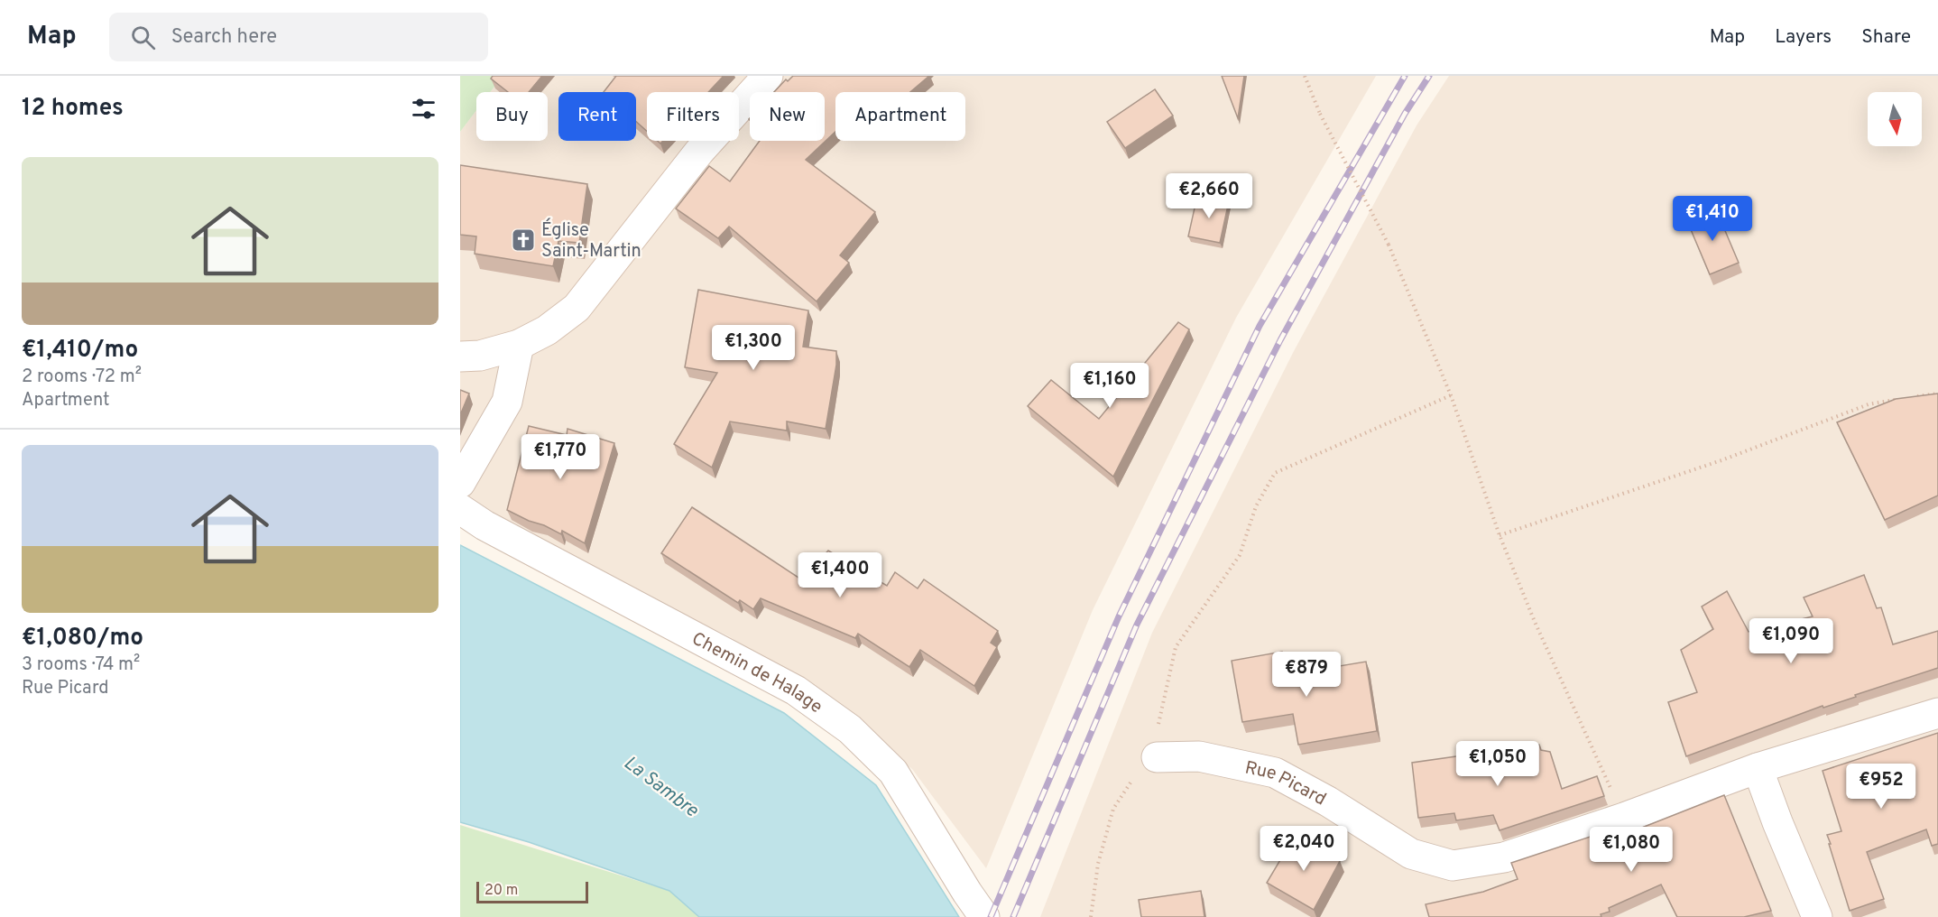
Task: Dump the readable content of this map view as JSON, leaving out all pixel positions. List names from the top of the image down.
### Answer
{
  "streets": {
    "street": ["Chemin de Halage", "Rue Picard"]
  },
  "water": ["La Sambre"],
  "places": {
    "church": ["Église Saint-Martin"]
  },
  "scale_bar": "20 m",
  "north": "bottom",
  "page": {
    "header": "Map",
    "search": "Search here",
    "nav": ["Map", "Layers", "Share"],
    "heading": "12 homes",
    "chip": [
      "Buy",
      "Rent",
      "Filters",
      "New",
      "Apartment"
    ],
    "list": [
      {
        "name": "€1,410/mo",
        "note": "2 rooms · 72 m² · Apartment"
      },
      {
        "name": "€1,080/mo",
        "note": "3 rooms · 74 m² · Rue Picard"
      }
    ],
    "price": [
      "€2,660",
      "€1,410",
      "€1,300",
      "€1,160",
      "€1,770",
      "€1,400",
      "€1,090",
      "€879",
      "€1,050",
      "€952",
      "€2,040",
      "€1,080"
    ],
    "scale": "20 m"
  }
}
